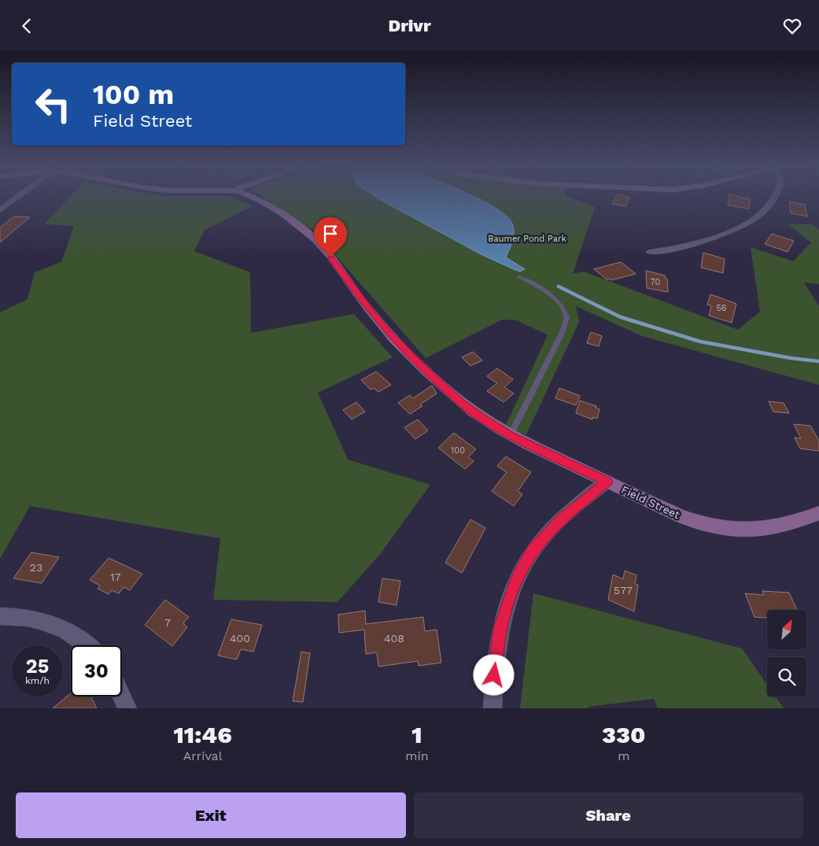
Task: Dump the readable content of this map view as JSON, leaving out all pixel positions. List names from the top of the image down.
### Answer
{
  "streets": {
    "street": ["Field Street"]
  },
  "parks": ["Baumer Pond Park"],
  "house_numbers": [
    "70",
    "56",
    "100",
    "23",
    "17",
    "577",
    "7",
    "400",
    "408"
  ],
  "north": "top right",
  "page": {
    "header": "Drivr",
    "turn": ["100 m", "Field Street"],
    "speed": "25 km/h",
    "limit": "30",
    "eta": [
      "11:46",
      "Arrival",
      "1",
      "min",
      "330",
      "m"
    ],
    "buttons": ["Exit", "Share"]
  }
}
